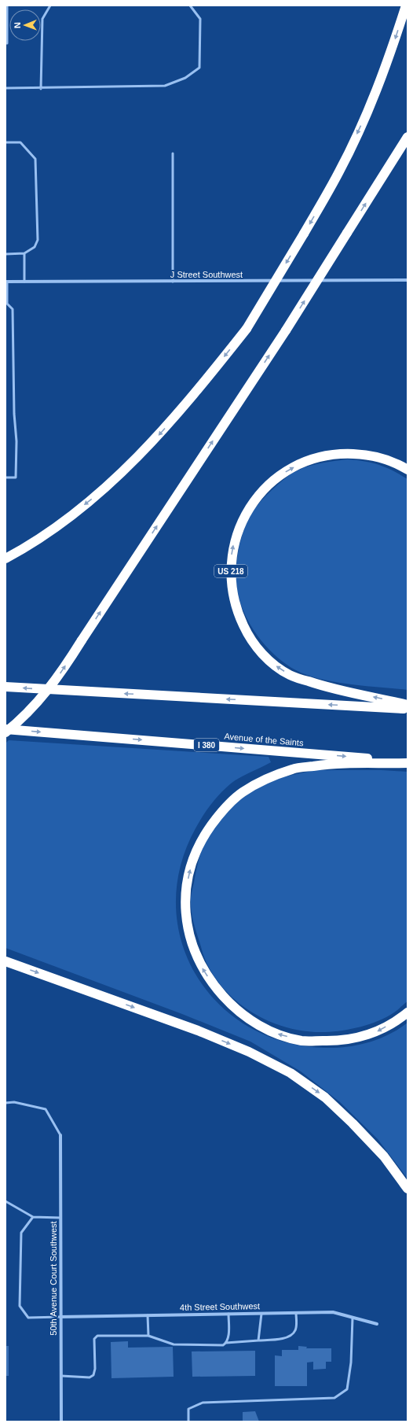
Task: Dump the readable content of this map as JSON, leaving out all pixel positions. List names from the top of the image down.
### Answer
{
  "streets": {
    "highway": ["US 218", "Avenue of the Saints", "I 380"],
    "street": ["J Street Southwest", "50th Avenue Court Southwest", "4th Street Southwest"]
  },
  "crossings": [
    ["50th Avenue Court Southwest", "4th Street Southwest"]
  ],
  "north": "left"
}
